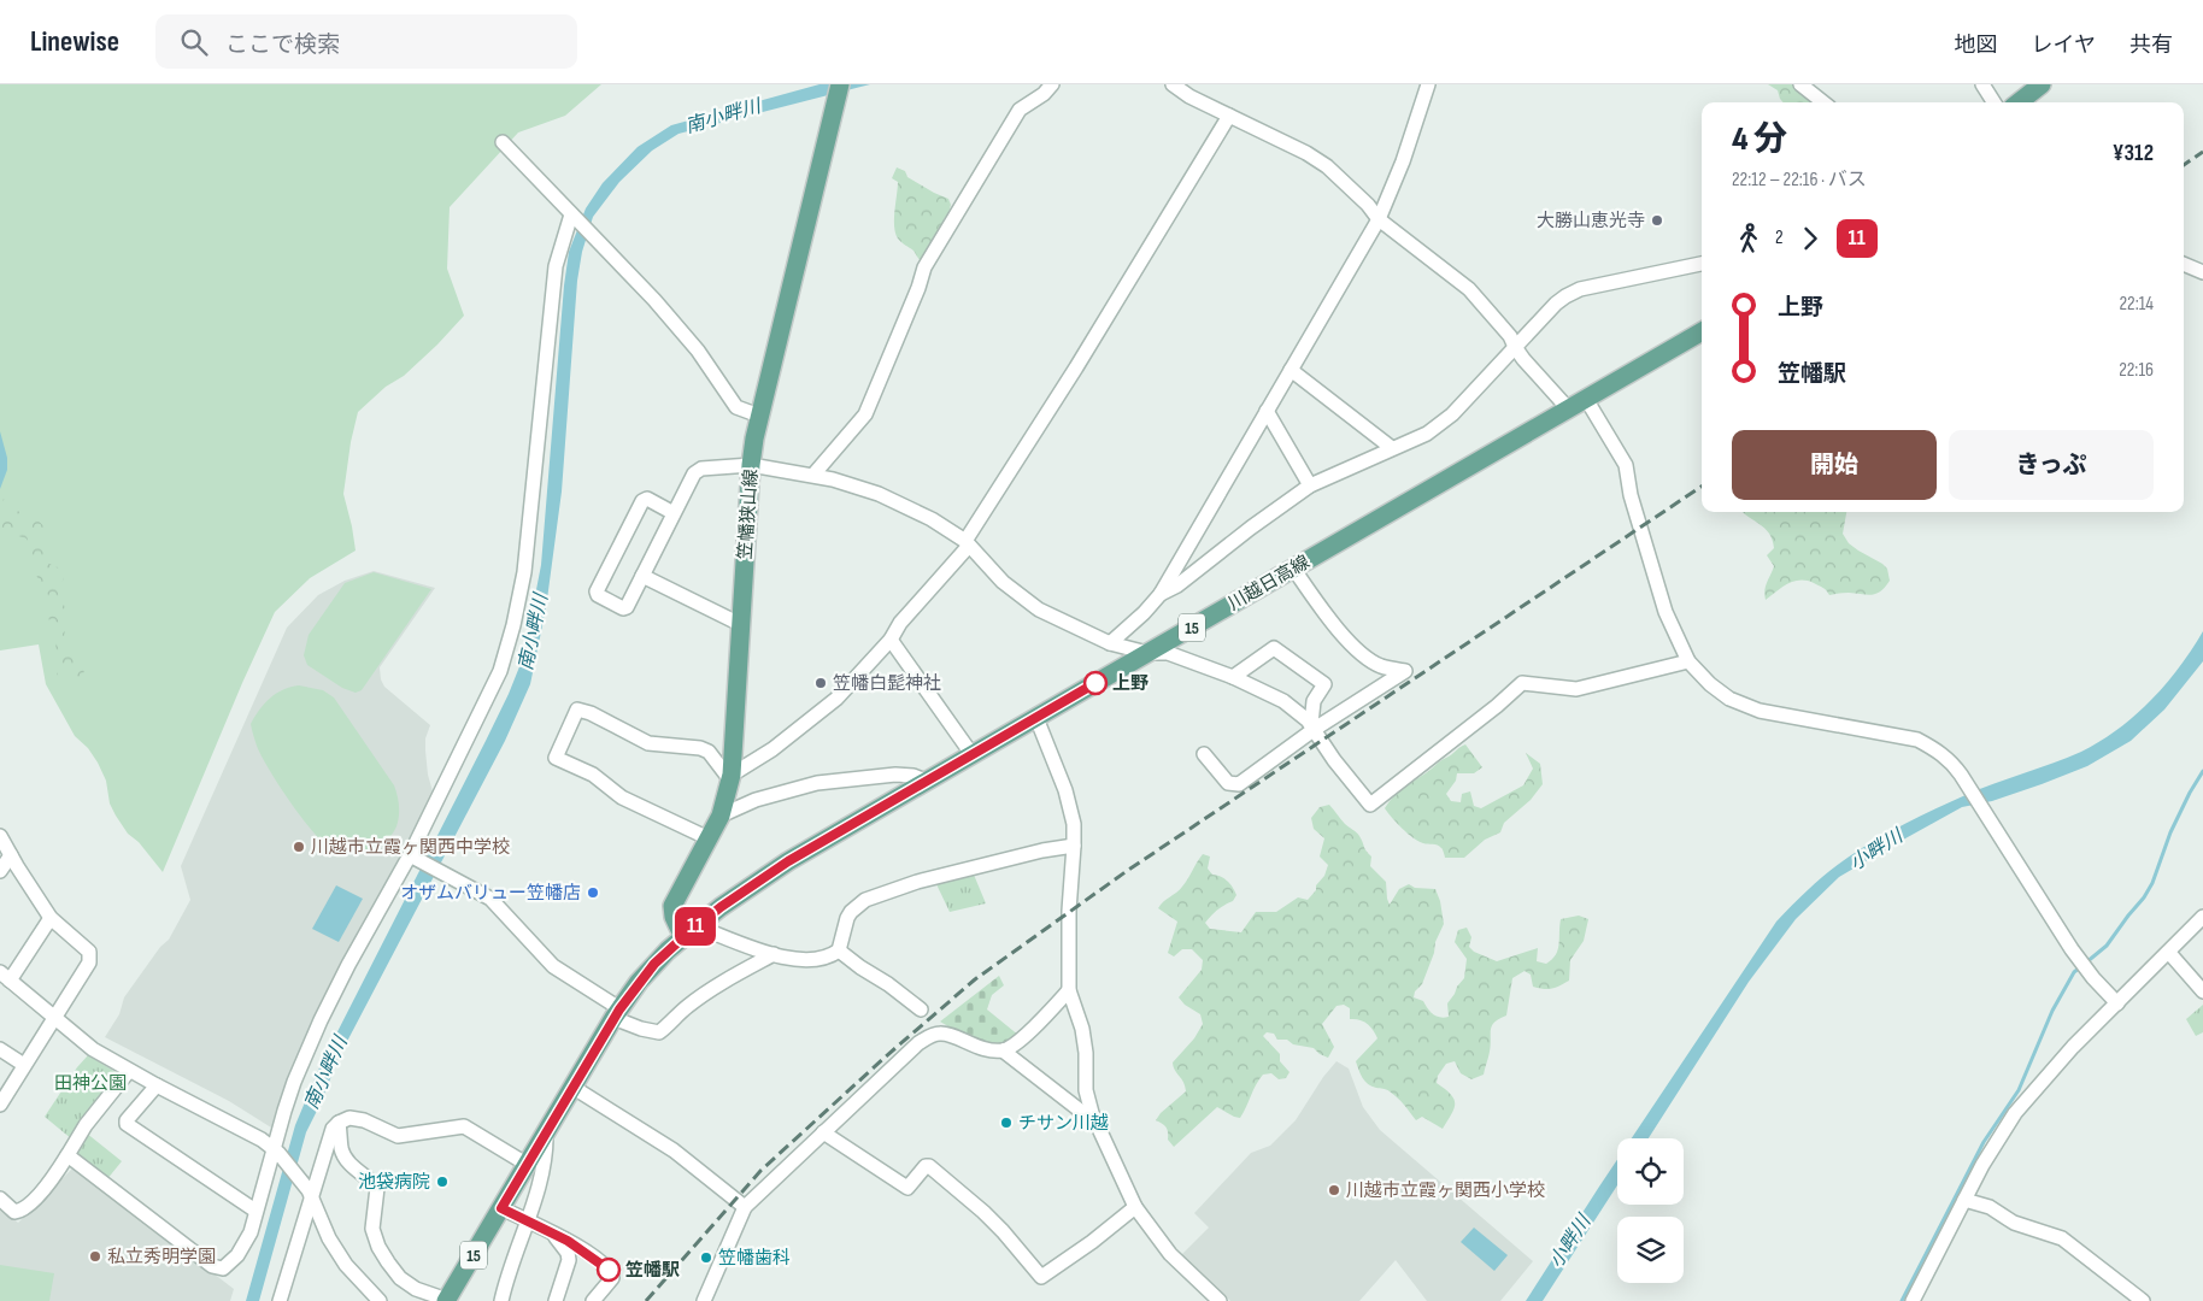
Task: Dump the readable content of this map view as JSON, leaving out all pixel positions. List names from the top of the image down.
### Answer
{
  "streets": {
    "main road": ["笠幡狭山線", "川越日高線", "15"]
  },
  "crossings": [
    ["笠幡狭山線", "川越日高線"]
  ],
  "water": ["南小畔川", "小畔川"],
  "parks": ["田神公園"],
  "places": [
    "大勝山恵光寺",
    "笠幡白髭神社",
    "上野",
    "川越市立霞ヶ関西中学校",
    "オザムバリュー笠幡店",
    "チサン川越",
    "池袋病院",
    "川越市立霞ヶ関西小学校",
    "私立秀明学園",
    "笠幡歯科",
    "笠幡駅"
  ],
  "lines": ["bus line 11"],
  "page": {
    "header": "Linewise",
    "search": "ここで検索",
    "nav": ["地図", "レイヤ", "共有"],
    "on_map": "11",
    "heading": ["4 分", "22:12 – 22:16 · バス", "¥312"],
    "legs": ["2", "11"],
    "list": [
      {
        "name": "上野",
        "value": "22:14"
      },
      {
        "name": "笠幡駅",
        "value": "22:16"
      }
    ],
    "buttons": ["開始", "きっぷ"]
  }
}
